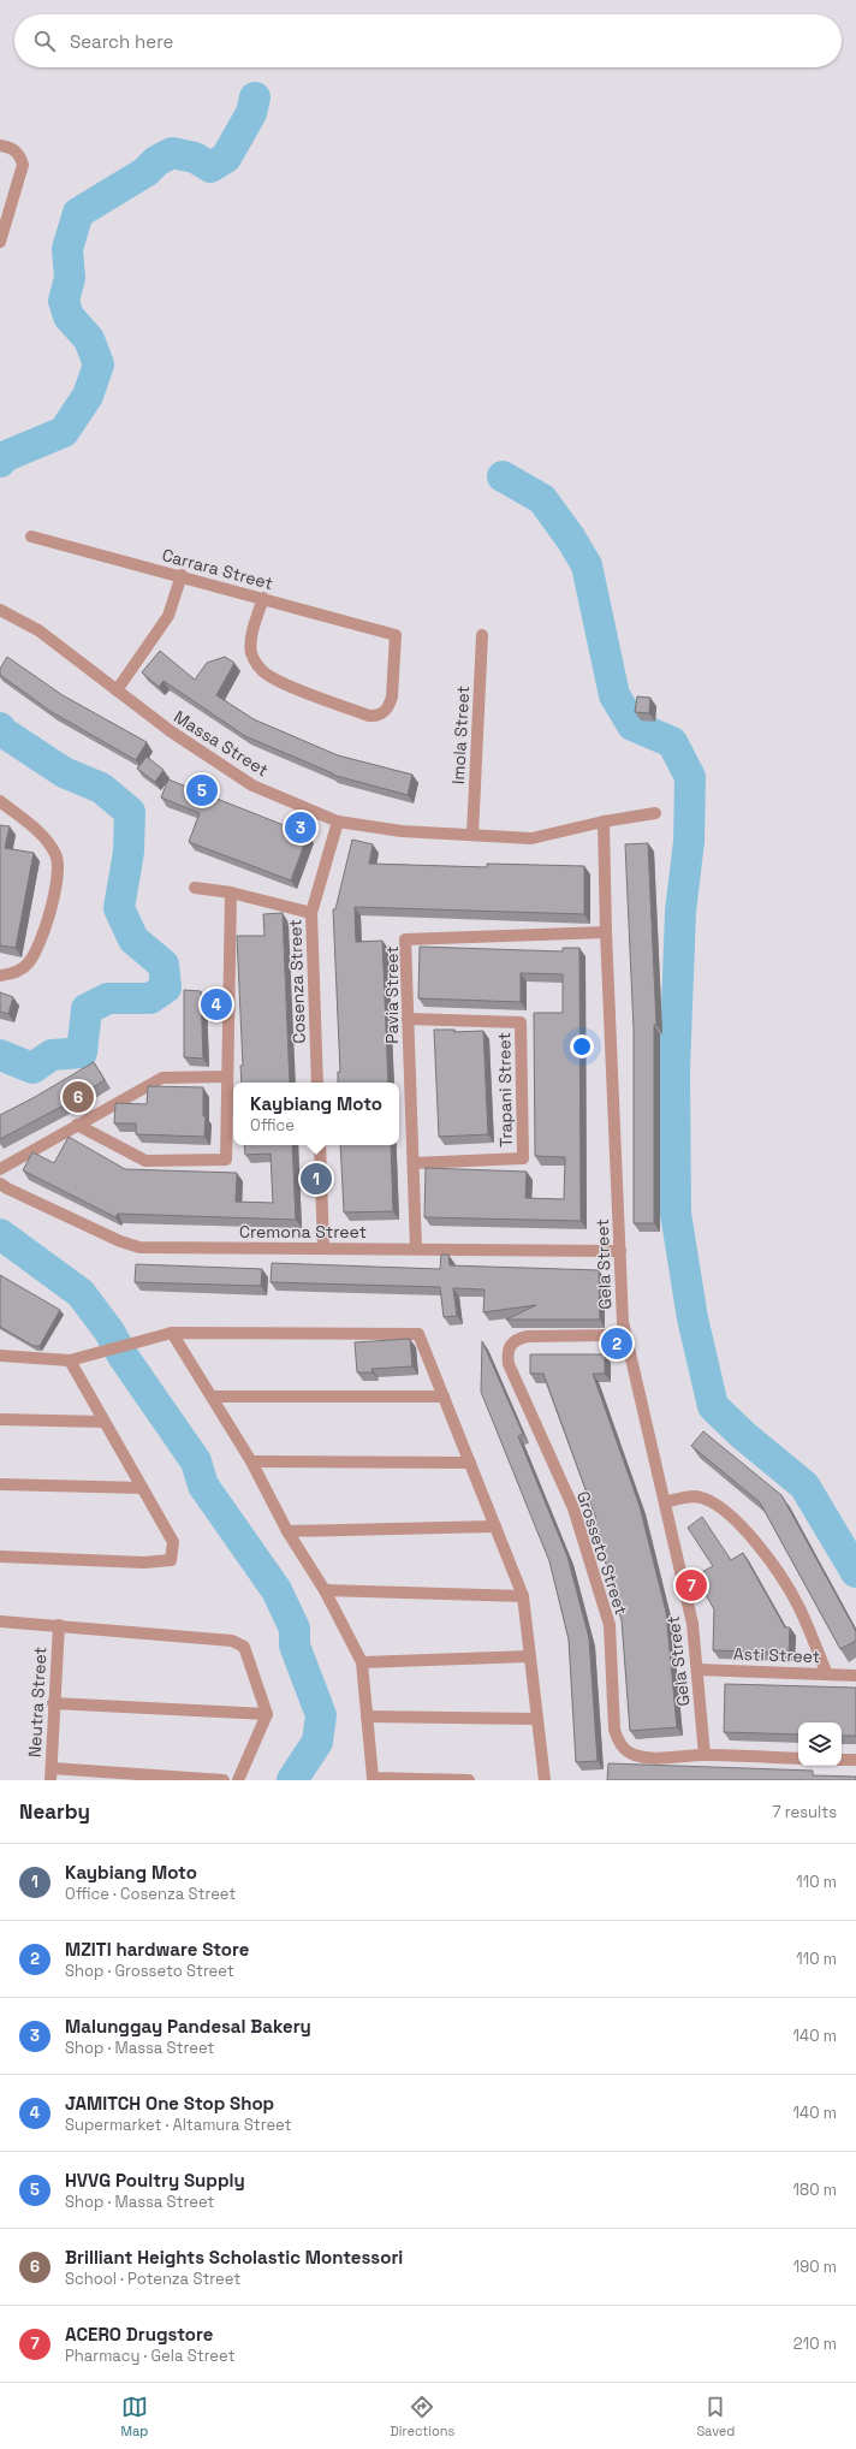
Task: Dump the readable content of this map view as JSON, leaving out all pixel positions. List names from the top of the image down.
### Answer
{
  "streets": {
    "street": [
      "Carrara Street",
      "Imola Street",
      "Massa Street",
      "Cosenza Street",
      "Pavia Street",
      "Trapani Street",
      "Cremona Street",
      "Gela Street",
      "Grosseto Street",
      "Asti Street",
      "Neutra Street"
    ]
  },
  "crossings": [
    ["Imola Street", "Massa Street"],
    ["Massa Street", "Cosenza Street"],
    ["Massa Street", "Gela Street"],
    ["Pavia Street", "Trapani Street"],
    ["Pavia Street", "Cremona Street"],
    ["Pavia Street", "Gela Street"],
    ["Cremona Street", "Gela Street"],
    ["Gela Street", "Grosseto Street"],
    ["Gela Street", "Asti Street"]
  ],
  "page": {
    "search": "Search here",
    "pins": [
      "5",
      "3",
      "4",
      "6",
      "1",
      "2",
      "7"
    ],
    "popup": ["Kaybiang Moto", "Office"],
    "heading": ["Nearby", "7 results"],
    "list": [
      {
        "mark": "1",
        "name": "Kaybiang Moto",
        "note": "Office · Cosenza Street",
        "value": "110 m"
      },
      {
        "mark": "2",
        "name": "MZITI hardware Store",
        "note": "Shop · Grosseto Street",
        "value": "110 m"
      },
      {
        "mark": "3",
        "name": "Malunggay Pandesal Bakery",
        "note": "Shop · Massa Street",
        "value": "140 m"
      },
      {
        "mark": "4",
        "name": "JAMITCH One Stop Shop",
        "note": "Supermarket · Altamura Street",
        "value": "140 m"
      },
      {
        "mark": "5",
        "name": "HVVG Poultry Supply",
        "note": "Shop · Massa Street",
        "value": "180 m"
      },
      {
        "mark": "6",
        "name": "Brilliant Heights Scholastic Montessori",
        "note": "School · Potenza Street",
        "value": "190 m"
      },
      {
        "mark": "7",
        "name": "ACERO Drugstore",
        "note": "Pharmacy · Gela Street",
        "value": "210 m"
      }
    ],
    "nav": ["Map", "Directions", "Saved"]
  }
}
